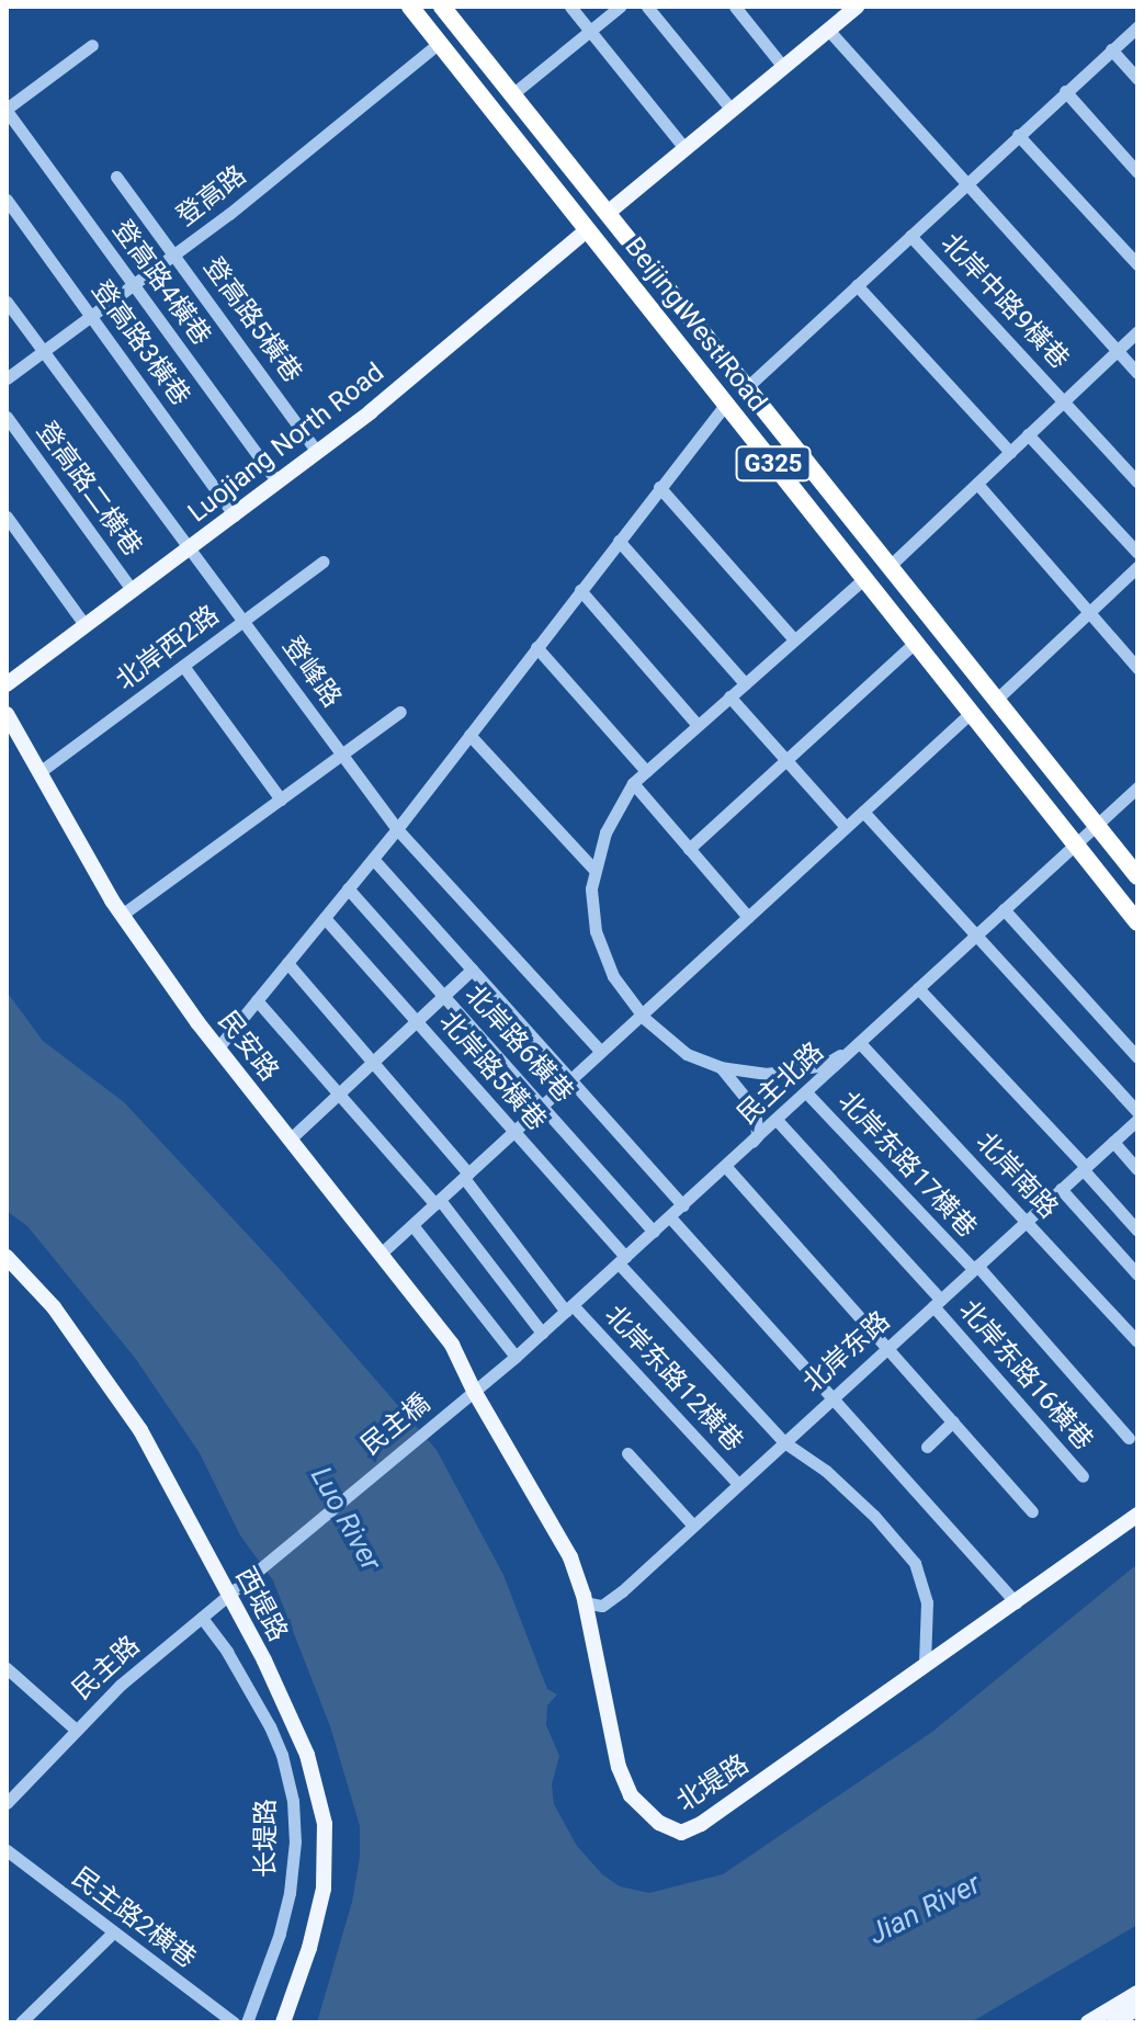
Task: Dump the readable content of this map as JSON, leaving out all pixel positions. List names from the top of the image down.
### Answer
{
  "streets": {
    "highway": ["Beijing West Road", "G325"],
    "main road": [
      "Luojiang North Road",
      "民安路",
      "西堤路",
      "北堤路"
    ],
    "street": [
      "登高路",
      "登高路4橫巷",
      "北岸中路9橫巷",
      "登高路5橫巷",
      "登高路3橫巷",
      "登高路二横巷",
      "北岸西2路",
      "登峰路",
      "北岸路6橫巷",
      "北岸路5橫巷",
      "民主北路",
      "北岸东路17横巷",
      "北岸南路",
      "北岸东路",
      "北岸东路16横巷",
      "北岸东路12横巷",
      "民主橋",
      "民主路",
      "长堤路",
      "民主路2横巷"
    ]
  },
  "crossings": [
    ["登高路", "登高路4橫巷"],
    ["登高路", "登高路5橫巷"],
    ["登高路", "Beijing West Road"],
    ["登高路", "登高路3橫巷"],
    ["登高路", "登峰路"],
    ["登高路4橫巷", "Luojiang North Road"],
    ["登高路5橫巷", "Luojiang North Road"],
    ["Beijing West Road", "Luojiang North Road"],
    ["Beijing West Road", "民主北路"],
    ["登高路3橫巷", "Luojiang North Road"],
    ["Luojiang North Road", "登高路二横巷"],
    ["Luojiang North Road", "登峰路"],
    ["北岸西2路", "登峰路"],
    ["北岸西2路", "民安路"],
    ["北岸路6橫巷", "民主北路"],
    ["民安路", "民主北路"],
    ["民安路", "北堤路"],
    ["北岸路5橫巷", "民主北路"],
    ["北岸路5橫巷", "北岸东路"],
    ["北岸路5橫巷", "北堤路"],
    ["民主北路", "北岸东路17横巷"],
    ["民主北路", "北岸南路"],
    ["民主北路", "北岸东路16横巷"],
    ["民主北路", "北岸东路12横巷"],
    ["民主北路", "民主橋"],
    ["民主北路", "北堤路"],
    ["北岸东路17横巷", "北岸东路"],
    ["北岸南路", "北岸东路"],
    ["北岸东路", "北岸东路16横巷"],
    ["北岸东路", "北岸东路12横巷"],
    ["北岸东路", "北堤路"],
    ["民主橋", "民主路"],
    ["西堤路", "民主路"],
    ["民主路", "长堤路"]
  ],
  "water": ["Luo River", "Jian River"]
}
